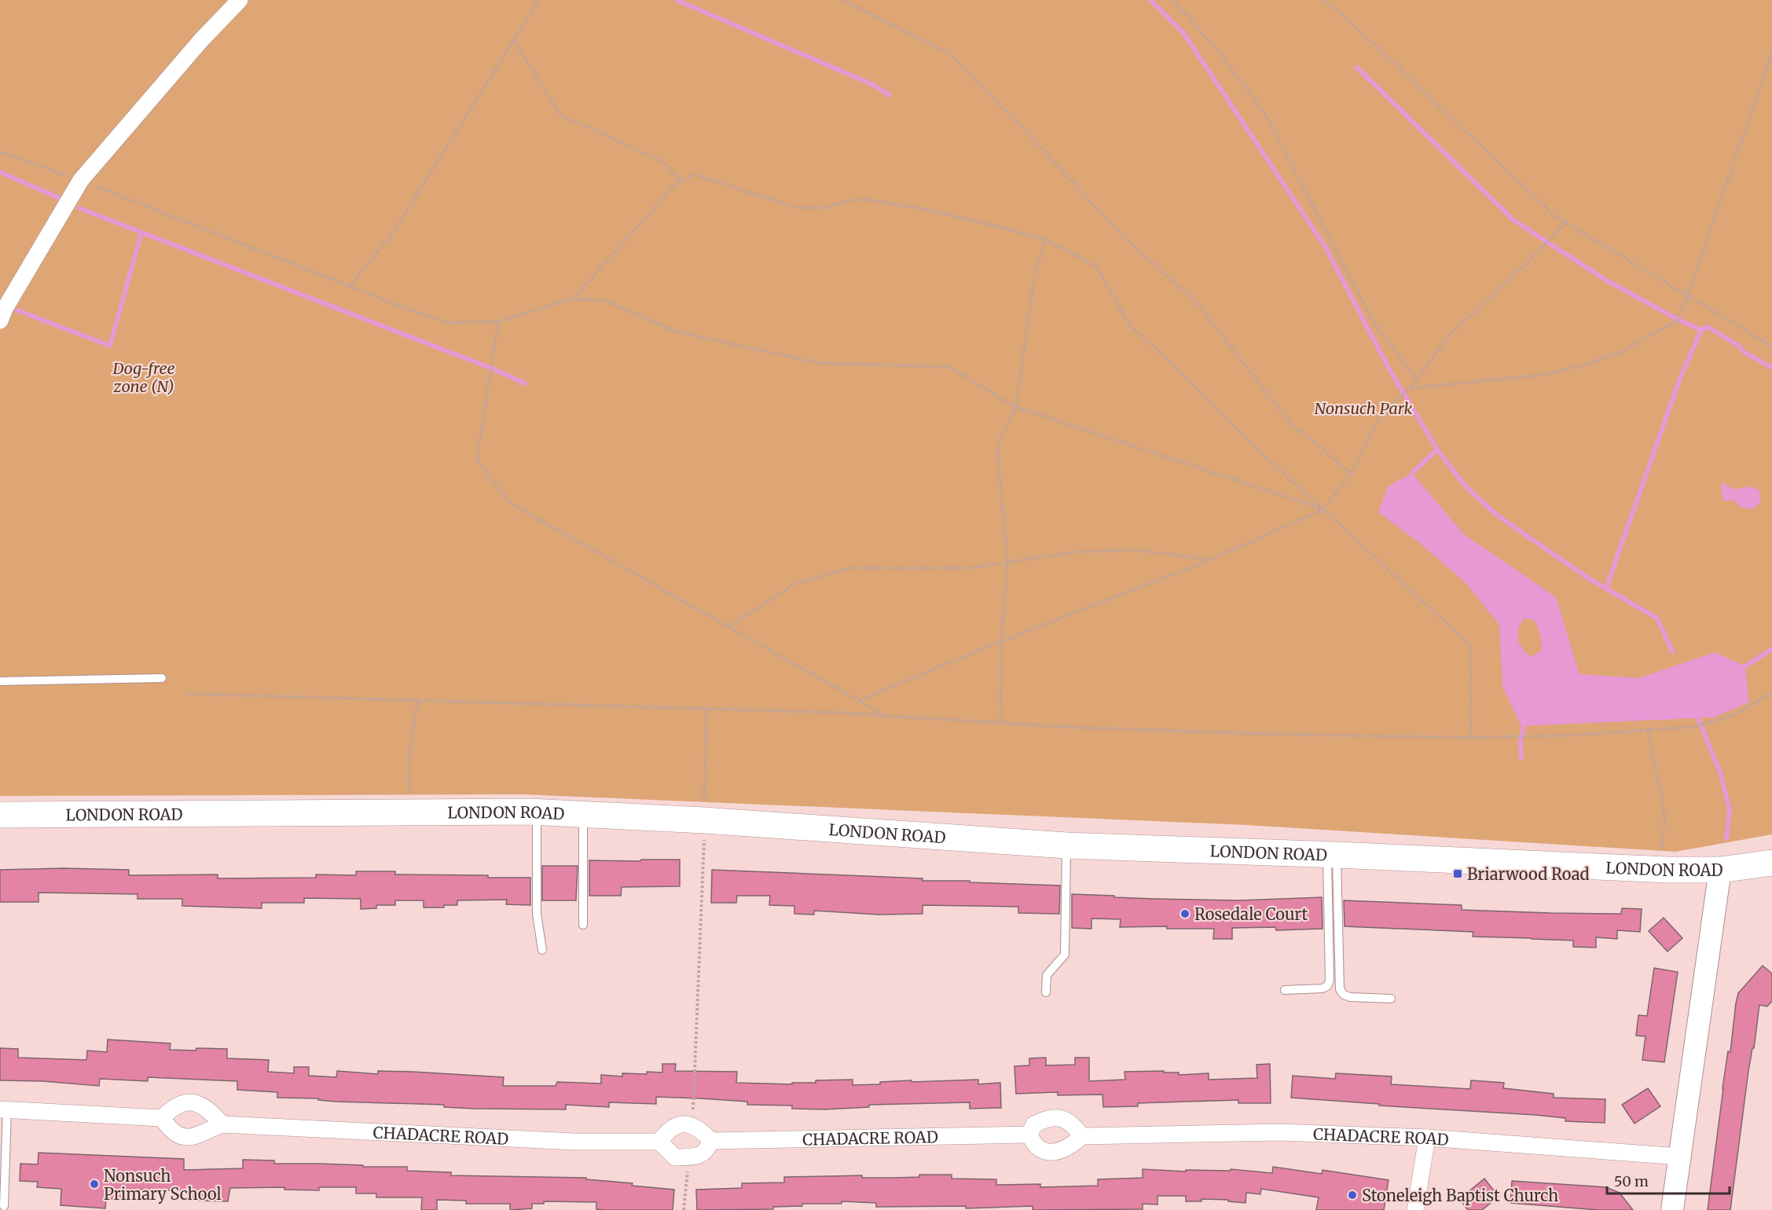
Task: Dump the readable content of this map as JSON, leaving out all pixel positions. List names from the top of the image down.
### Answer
{
  "streets": {
    "highway": ["LONDON ROAD"],
    "street": ["CHADACRE ROAD"]
  },
  "parks": ["Dog-free zone (N)", "Nonsuch Park"],
  "places": {
    "transit": ["Briarwood Road"],
    "other": ["Rosedale Court", "Nonsuch Primary School", "Stoneleigh Baptist Church"]
  },
  "scale_bar": "50 m"
}
